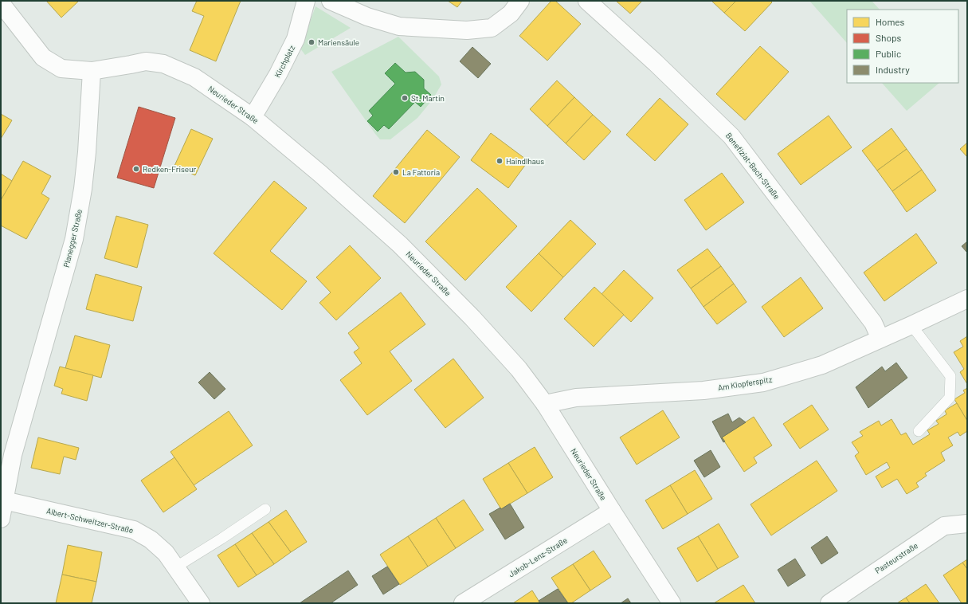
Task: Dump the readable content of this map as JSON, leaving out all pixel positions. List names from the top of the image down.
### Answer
{
  "streets": {
    "street": [
      "Kirchplatz",
      "Neurieder Straße",
      "Benefiziat-Bach-Straße",
      "Planegger Straße",
      "Am Klopferspitz",
      "Albert-Schweitzer-Straße",
      "Jakob-Lenz-Straße",
      "Pasteurstraße"
    ]
  },
  "crossings": [
    ["Kirchplatz", "Neurieder Straße"],
    ["Neurieder Straße", "Planegger Straße"],
    ["Neurieder Straße", "Am Klopferspitz"],
    ["Neurieder Straße", "Jakob-Lenz-Straße"],
    ["Benefiziat-Bach-Straße", "Am Klopferspitz"],
    ["Planegger Straße", "Albert-Schweitzer-Straße"]
  ],
  "places": [
    "Mariensäule",
    "St. Martin",
    "Haindlhaus",
    "Redken-Friseur",
    "La Fattoria"
  ],
  "legend": [
    "Homes",
    "Shops",
    "Public",
    "Industry"
  ]
}
